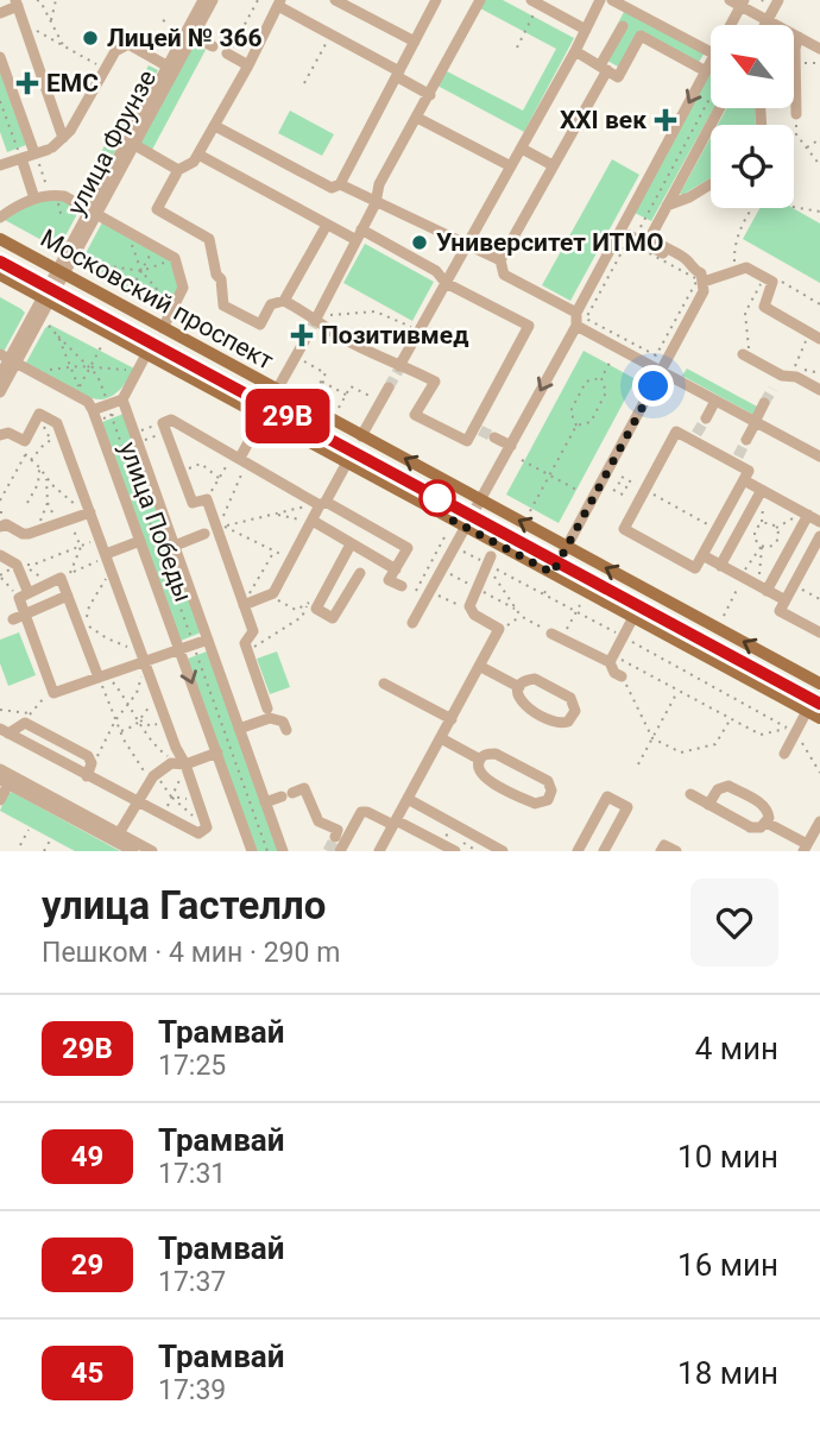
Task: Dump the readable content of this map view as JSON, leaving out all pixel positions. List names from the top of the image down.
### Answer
{
  "streets": {
    "main road": ["Московский проспект"],
    "street": ["улица Фрунзе", "улица Победы"]
  },
  "crossings": [
    ["улица Фрунзе", "Московский проспект"]
  ],
  "places": {
    "other": ["Лицей № 366", "Университет ИТМО"],
    "health": ["ЕМС", "XXI век", "Позитивмед"]
  },
  "lines": ["tram line 29В"],
  "north": "top left",
  "page": {
    "on_map": "29В",
    "heading": ["улица Гастелло", "Пешком · 4 мин · 290 m"],
    "list": [
      {
        "mark": "29В",
        "name": "Трамвай",
        "note": "17:25",
        "value": "4 мин"
      },
      {
        "mark": "49",
        "name": "Трамвай",
        "note": "17:31",
        "value": "10 мин"
      },
      {
        "mark": "29",
        "name": "Трамвай",
        "note": "17:37",
        "value": "16 мин"
      },
      {
        "mark": "45",
        "name": "Трамвай",
        "note": "17:39",
        "value": "18 мин"
      }
    ]
  }
}
